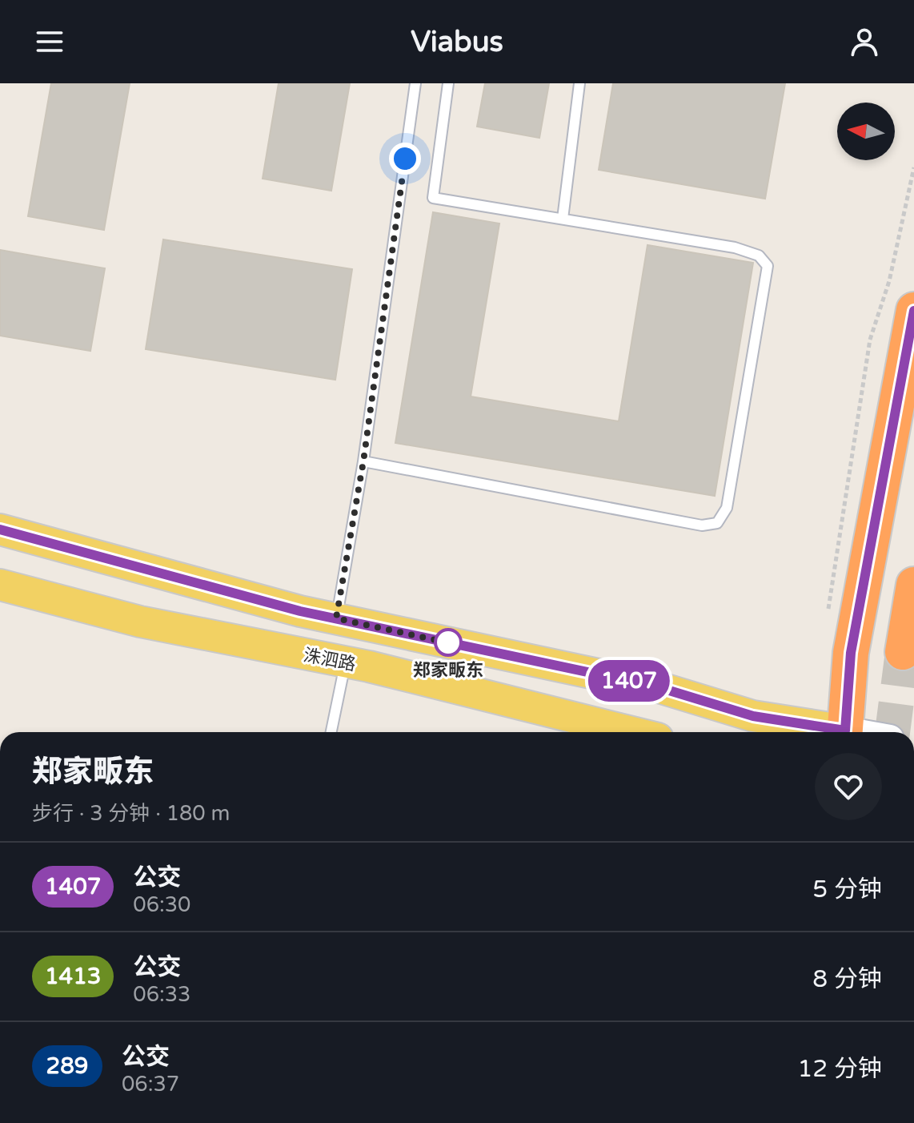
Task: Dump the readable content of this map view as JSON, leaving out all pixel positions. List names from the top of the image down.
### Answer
{
  "streets": {
    "main road": ["洙泗路"]
  },
  "places": ["郑家畈东"],
  "lines": ["bus line 1407"],
  "north": "left",
  "page": {
    "header": "Viabus",
    "on_map": "1407",
    "heading": ["郑家畈东", "步行 · 3 分钟 · 180 m"],
    "list": [
      {
        "mark": "1407",
        "name": "公交",
        "note": "06:30",
        "value": "5 分钟"
      },
      {
        "mark": "1413",
        "name": "公交",
        "note": "06:33",
        "value": "8 分钟"
      },
      {
        "mark": "289",
        "name": "公交",
        "note": "06:37",
        "value": "12 分钟"
      }
    ]
  }
}
